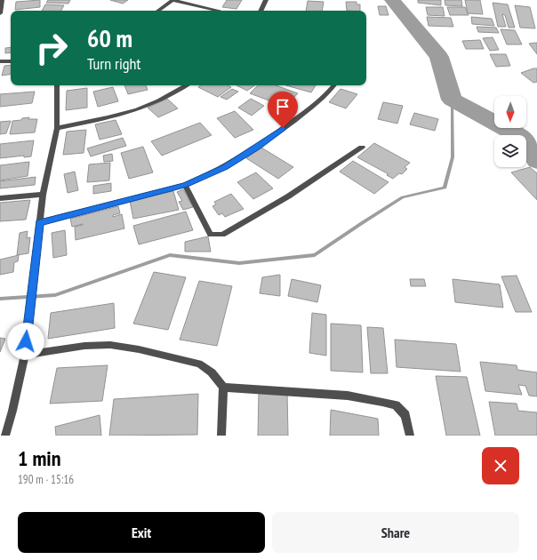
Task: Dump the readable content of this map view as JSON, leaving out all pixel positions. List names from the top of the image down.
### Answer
{
  "north": "bottom",
  "page": {
    "turn": ["60 m", "Turn right"],
    "heading": ["1 min", "190 m · 15:16"],
    "buttons": ["Exit", "Share"]
  }
}
